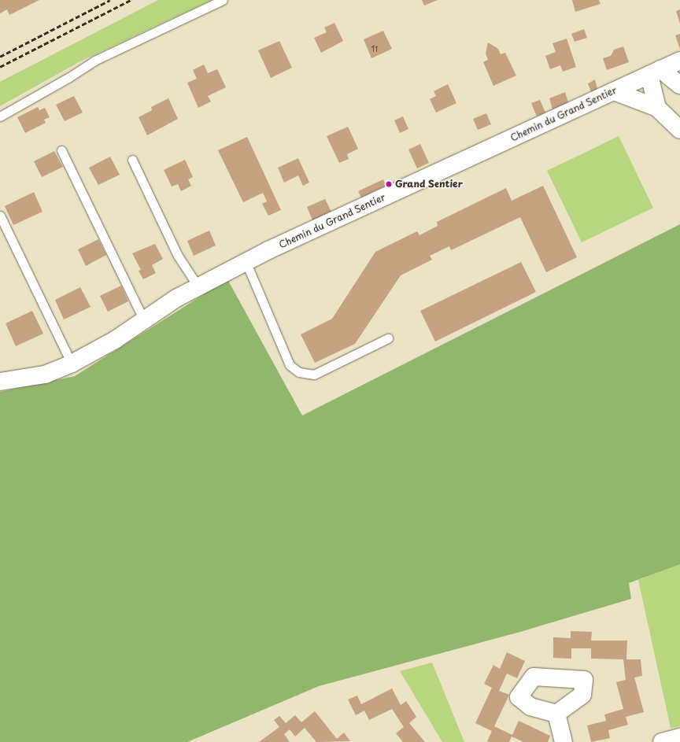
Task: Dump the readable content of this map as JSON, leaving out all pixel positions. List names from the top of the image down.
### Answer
{
  "streets": {
    "street": ["Chemin du Grand Sentier"]
  },
  "places": ["Grand Sentier"],
  "house_numbers": ["11"]
}
